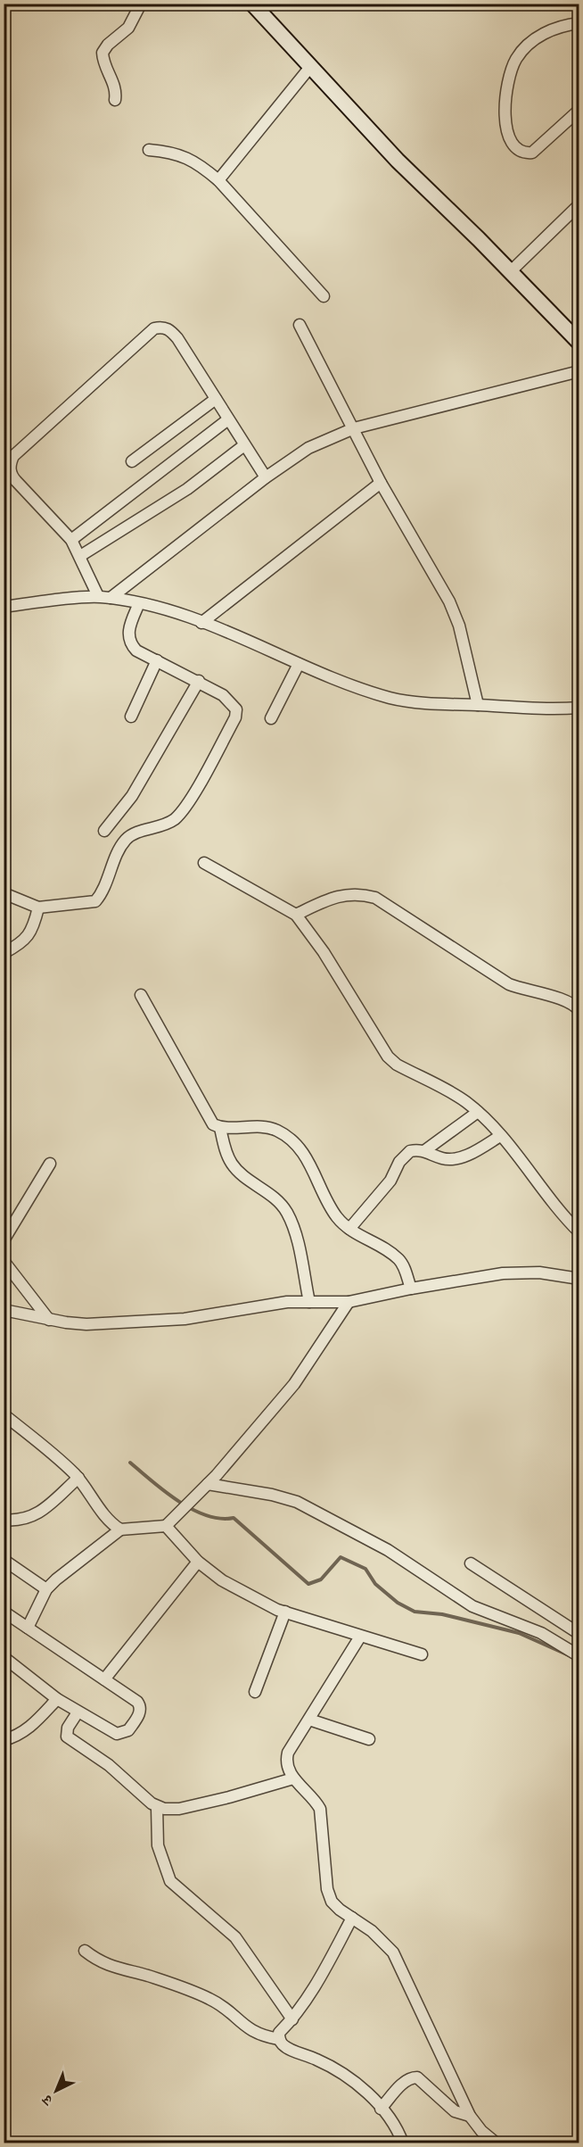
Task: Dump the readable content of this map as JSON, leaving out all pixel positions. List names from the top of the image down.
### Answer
{
  "north": "bottom left"
}
